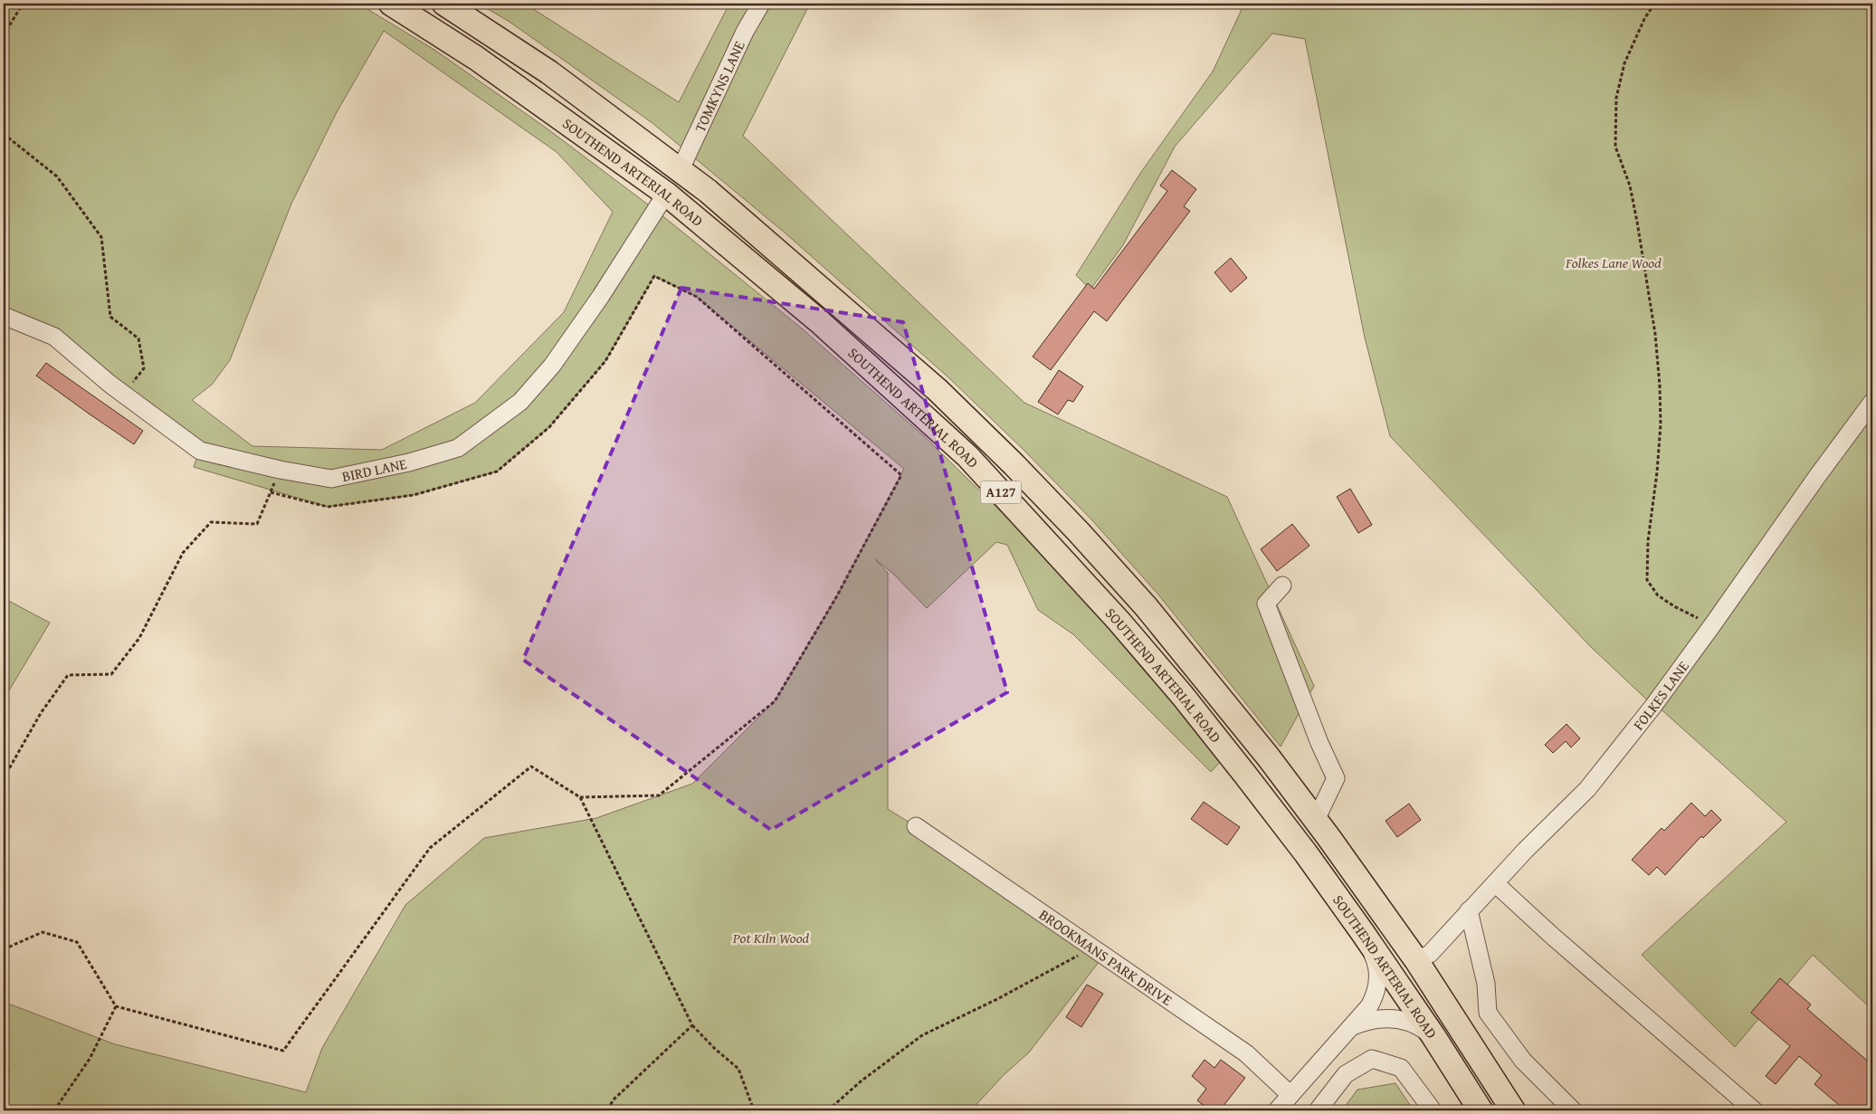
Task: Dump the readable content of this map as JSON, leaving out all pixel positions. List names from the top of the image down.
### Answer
{
  "streets": {
    "highway": ["SOUTHEND ARTERIAL ROAD", "A127"],
    "street": [
      "TOMKYNS LANE",
      "BIRD LANE",
      "FOLKES LANE",
      "BROOKMANS PARK DRIVE"
    ]
  },
  "crossings": [
    ["TOMKYNS LANE", "SOUTHEND ARTERIAL ROAD"],
    ["SOUTHEND ARTERIAL ROAD", "BIRD LANE"],
    ["SOUTHEND ARTERIAL ROAD", "FOLKES LANE"]
  ],
  "parks": ["Folkes Lane Wood", "Pot Kiln Wood"]
}
